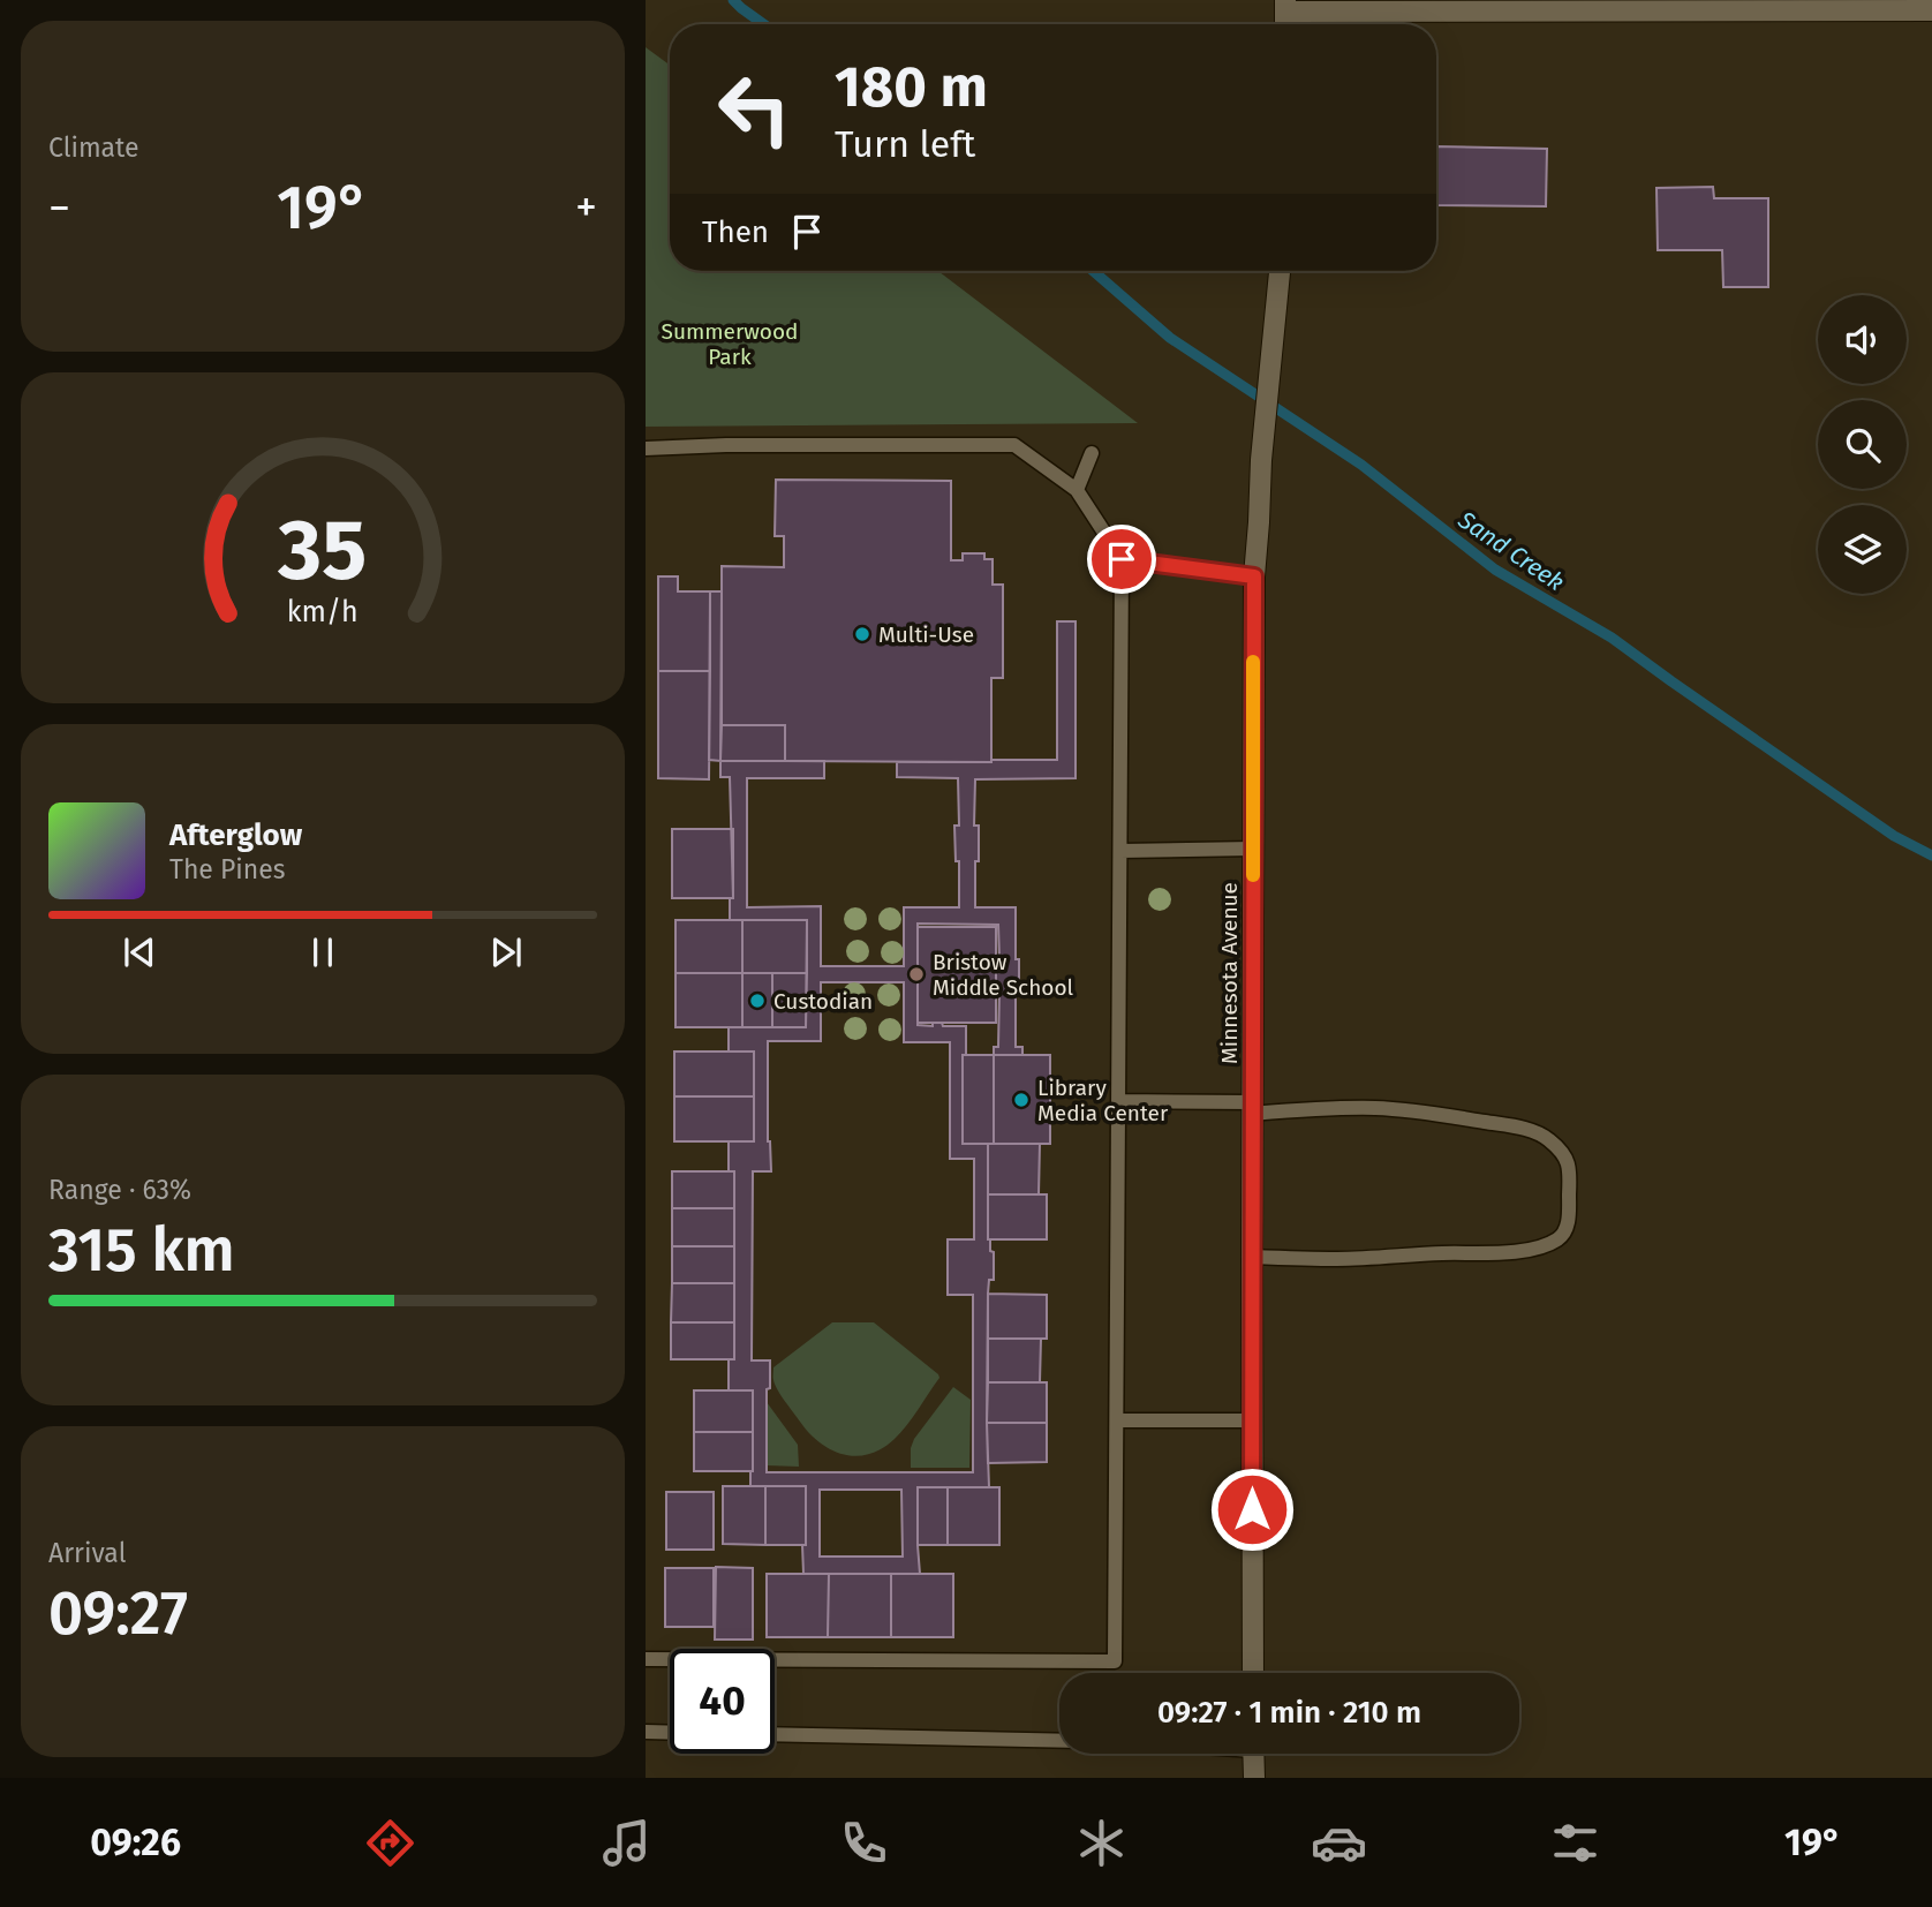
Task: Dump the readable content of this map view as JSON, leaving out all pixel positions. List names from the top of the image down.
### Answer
{
  "streets": {
    "street": ["Minnesota Avenue"]
  },
  "water": ["Sand Creek"],
  "parks": ["Summerwood Park"],
  "places": [
    "Multi-Use",
    "Bristow Middle School",
    "Custodian",
    "Library Media Center"
  ],
  "page": {
    "tile": [
      "Climate",
      ["Range · 63%", "315 km"],
      ["Arrival", "09:27"]
    ],
    "turn": ["180 m", "Turn left"],
    "heat": ["−", "19°", "+"],
    "then": "Then",
    "song": ["Afterglow", "The Pines"],
    "limit": "40",
    "trip": "09:27 · 1 min · 210 m",
    "tabs": ["09:26", "19°"],
    "gauge": ["35", "km/h"]
  }
}
